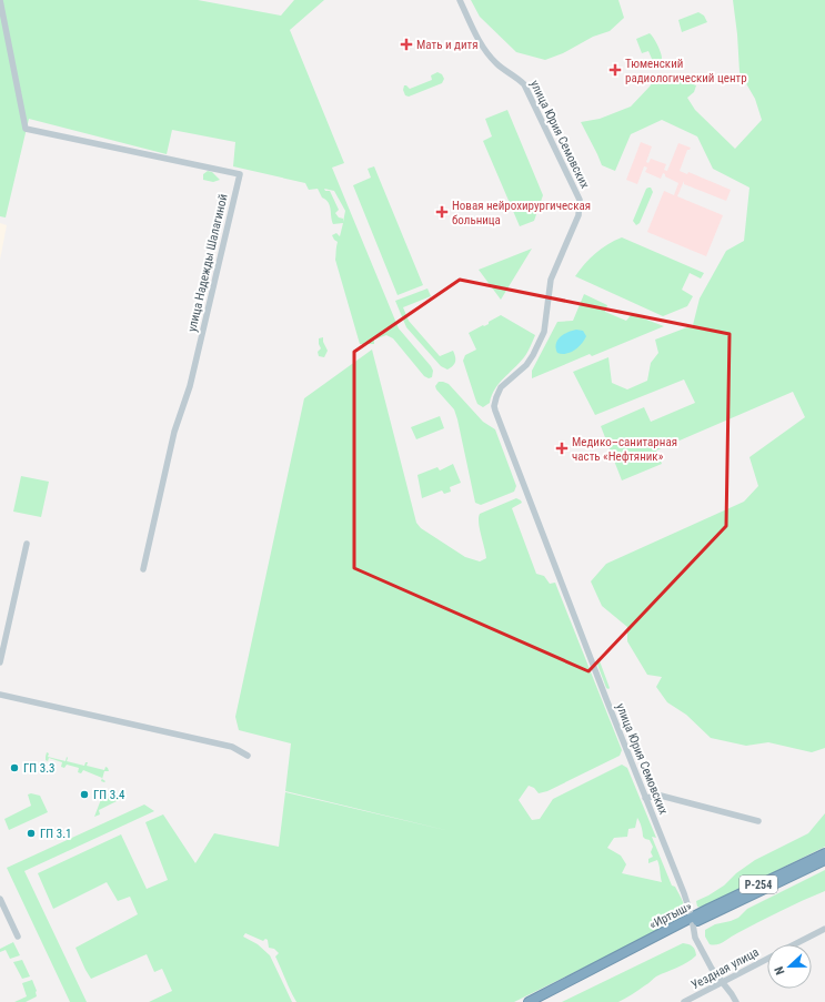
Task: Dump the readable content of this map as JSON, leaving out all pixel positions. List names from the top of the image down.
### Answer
{
  "streets": {
    "highway": ["Р-254", "«Иртыш»"],
    "street": ["улица Юрия Семовских", "улица Надежды Шалагиной", "Уездная улица"]
  },
  "crossings": [
    ["улица Юрия Семовских", "«Иртыш»"],
    ["улица Юрия Семовских", "Уездная улица"]
  ],
  "places": {
    "health": [
      "Мать и дитя",
      "Тюменский радиологический центр",
      "Новая нейрохирургическая больница",
      "Медико–санитарная часть «Нефтяник»"
    ],
    "other": ["ГП 3.3", "ГП 3.4", "ГП 3.1"]
  },
  "north": "left"
}
